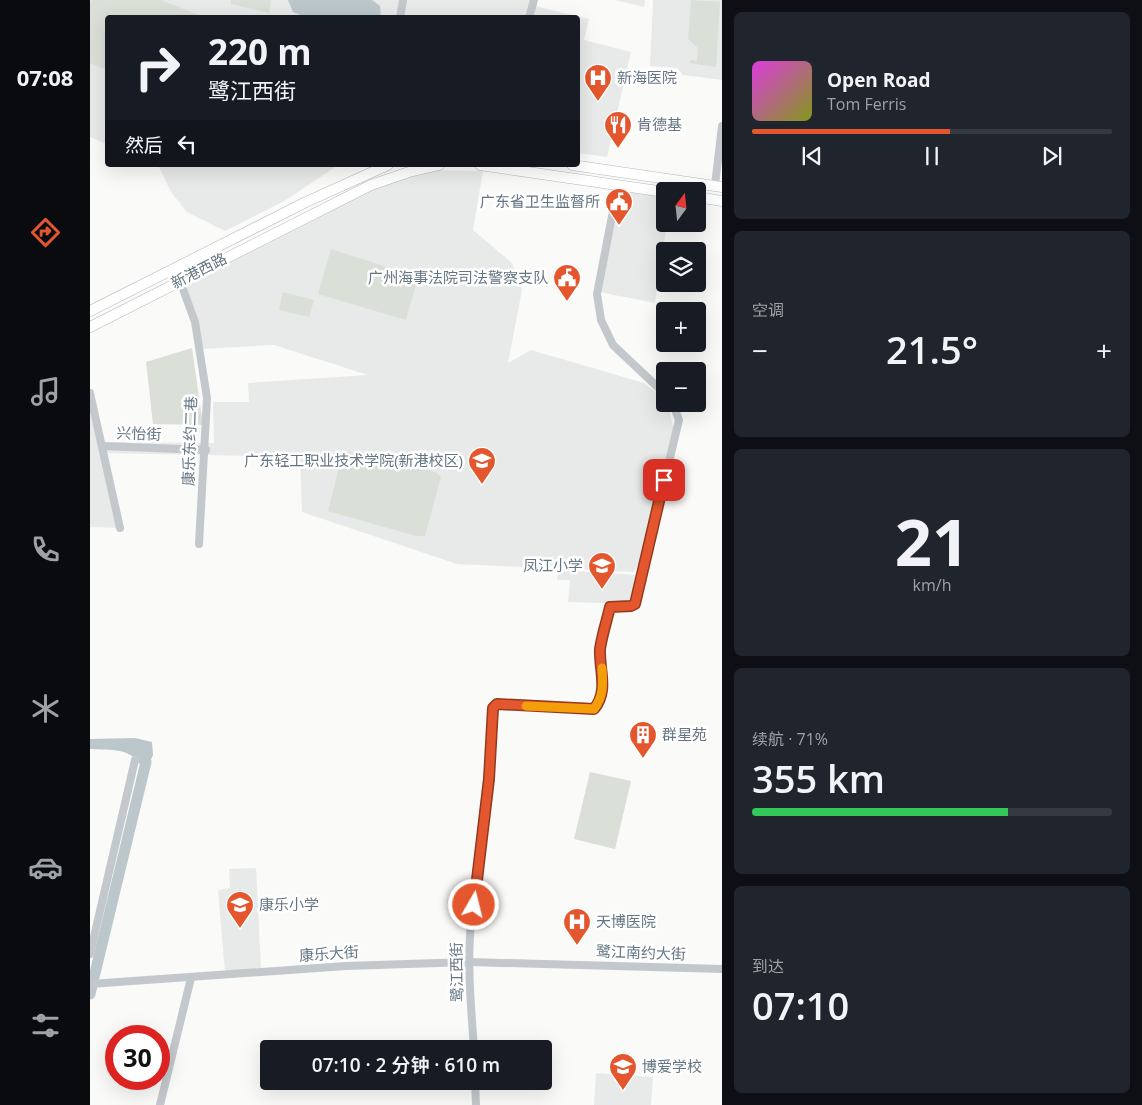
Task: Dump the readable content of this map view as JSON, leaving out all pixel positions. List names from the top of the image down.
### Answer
{
  "streets": {
    "main road": ["新港西路"],
    "street": [
      "兴怡街",
      "康乐东约二巷",
      "鹭江南约大街",
      "康乐大街",
      "鹭江西街"
    ]
  },
  "crossings": [
    ["新港西路", "康乐东约二巷"],
    ["兴怡街", "康乐东约二巷"],
    ["鹭江南约大街", "康乐大街"],
    ["鹭江南约大街", "鹭江西街"],
    ["康乐大街", "鹭江西街"]
  ],
  "places": {
    "hospital": ["新海医院", "天博医院"],
    "restaurant": ["肯德基"],
    "public building": ["广东省卫生监督所", "广州海事法院司法警察支队"],
    "school or university": [
      "广东轻工职业技术学院(新港校区)",
      "凤江小学",
      "康乐小学",
      "博爱学校"
    ],
    "building": ["群星苑"]
  },
  "north": "top",
  "page": {
    "tabs": "07:08",
    "turn": ["220 m", "鹭江西街"],
    "song": ["Open Road", "Tom Ferris"],
    "then": "然后",
    "map_buttons": ["+", "−"],
    "tile": [
      "空调",
      ["21", "km/h"],
      ["续航 · 71%", "355 km"],
      ["到达", "07:10"]
    ],
    "heat": ["−", "21.5°", "+"],
    "limit": "30",
    "trip": "07:10 · 2 分钟 · 610 m"
  }
}
